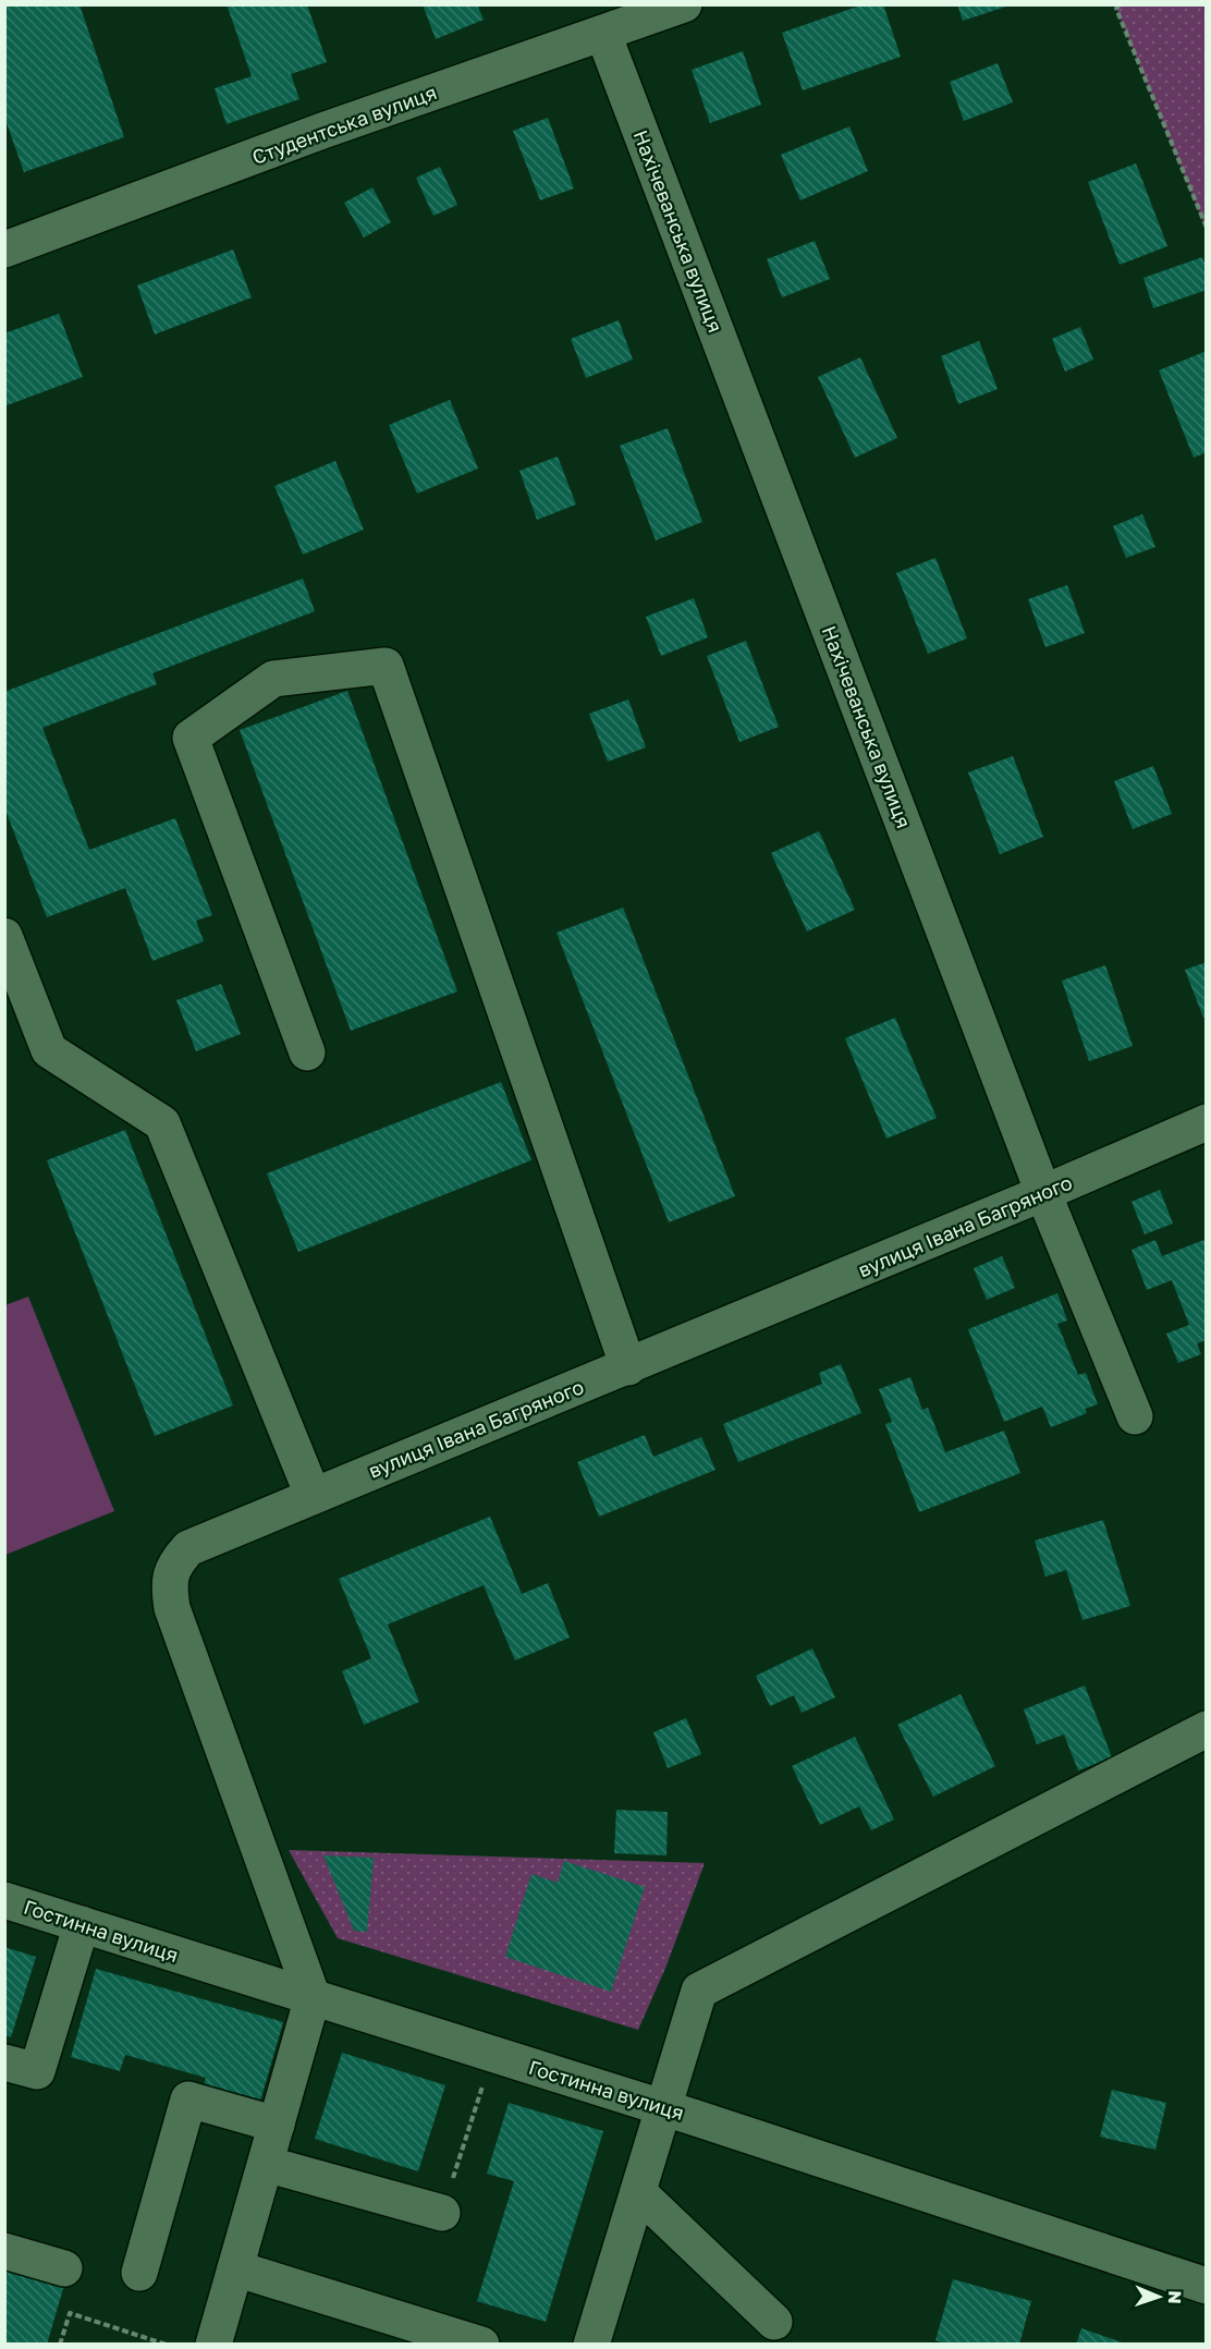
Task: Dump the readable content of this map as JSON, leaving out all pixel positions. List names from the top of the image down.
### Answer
{
  "streets": {
    "street": [
      "Студентська вулиця",
      "Нахічеванська вулиця",
      "вулиця Івана Багряного",
      "Гостинна вулиця"
    ]
  },
  "crossings": [
    ["Студентська вулиця", "Нахічеванська вулиця"],
    ["Нахічеванська вулиця", "вулиця Івана Багряного"],
    ["вулиця Івана Багряного", "Гостинна вулиця"]
  ],
  "north": "right"
}
